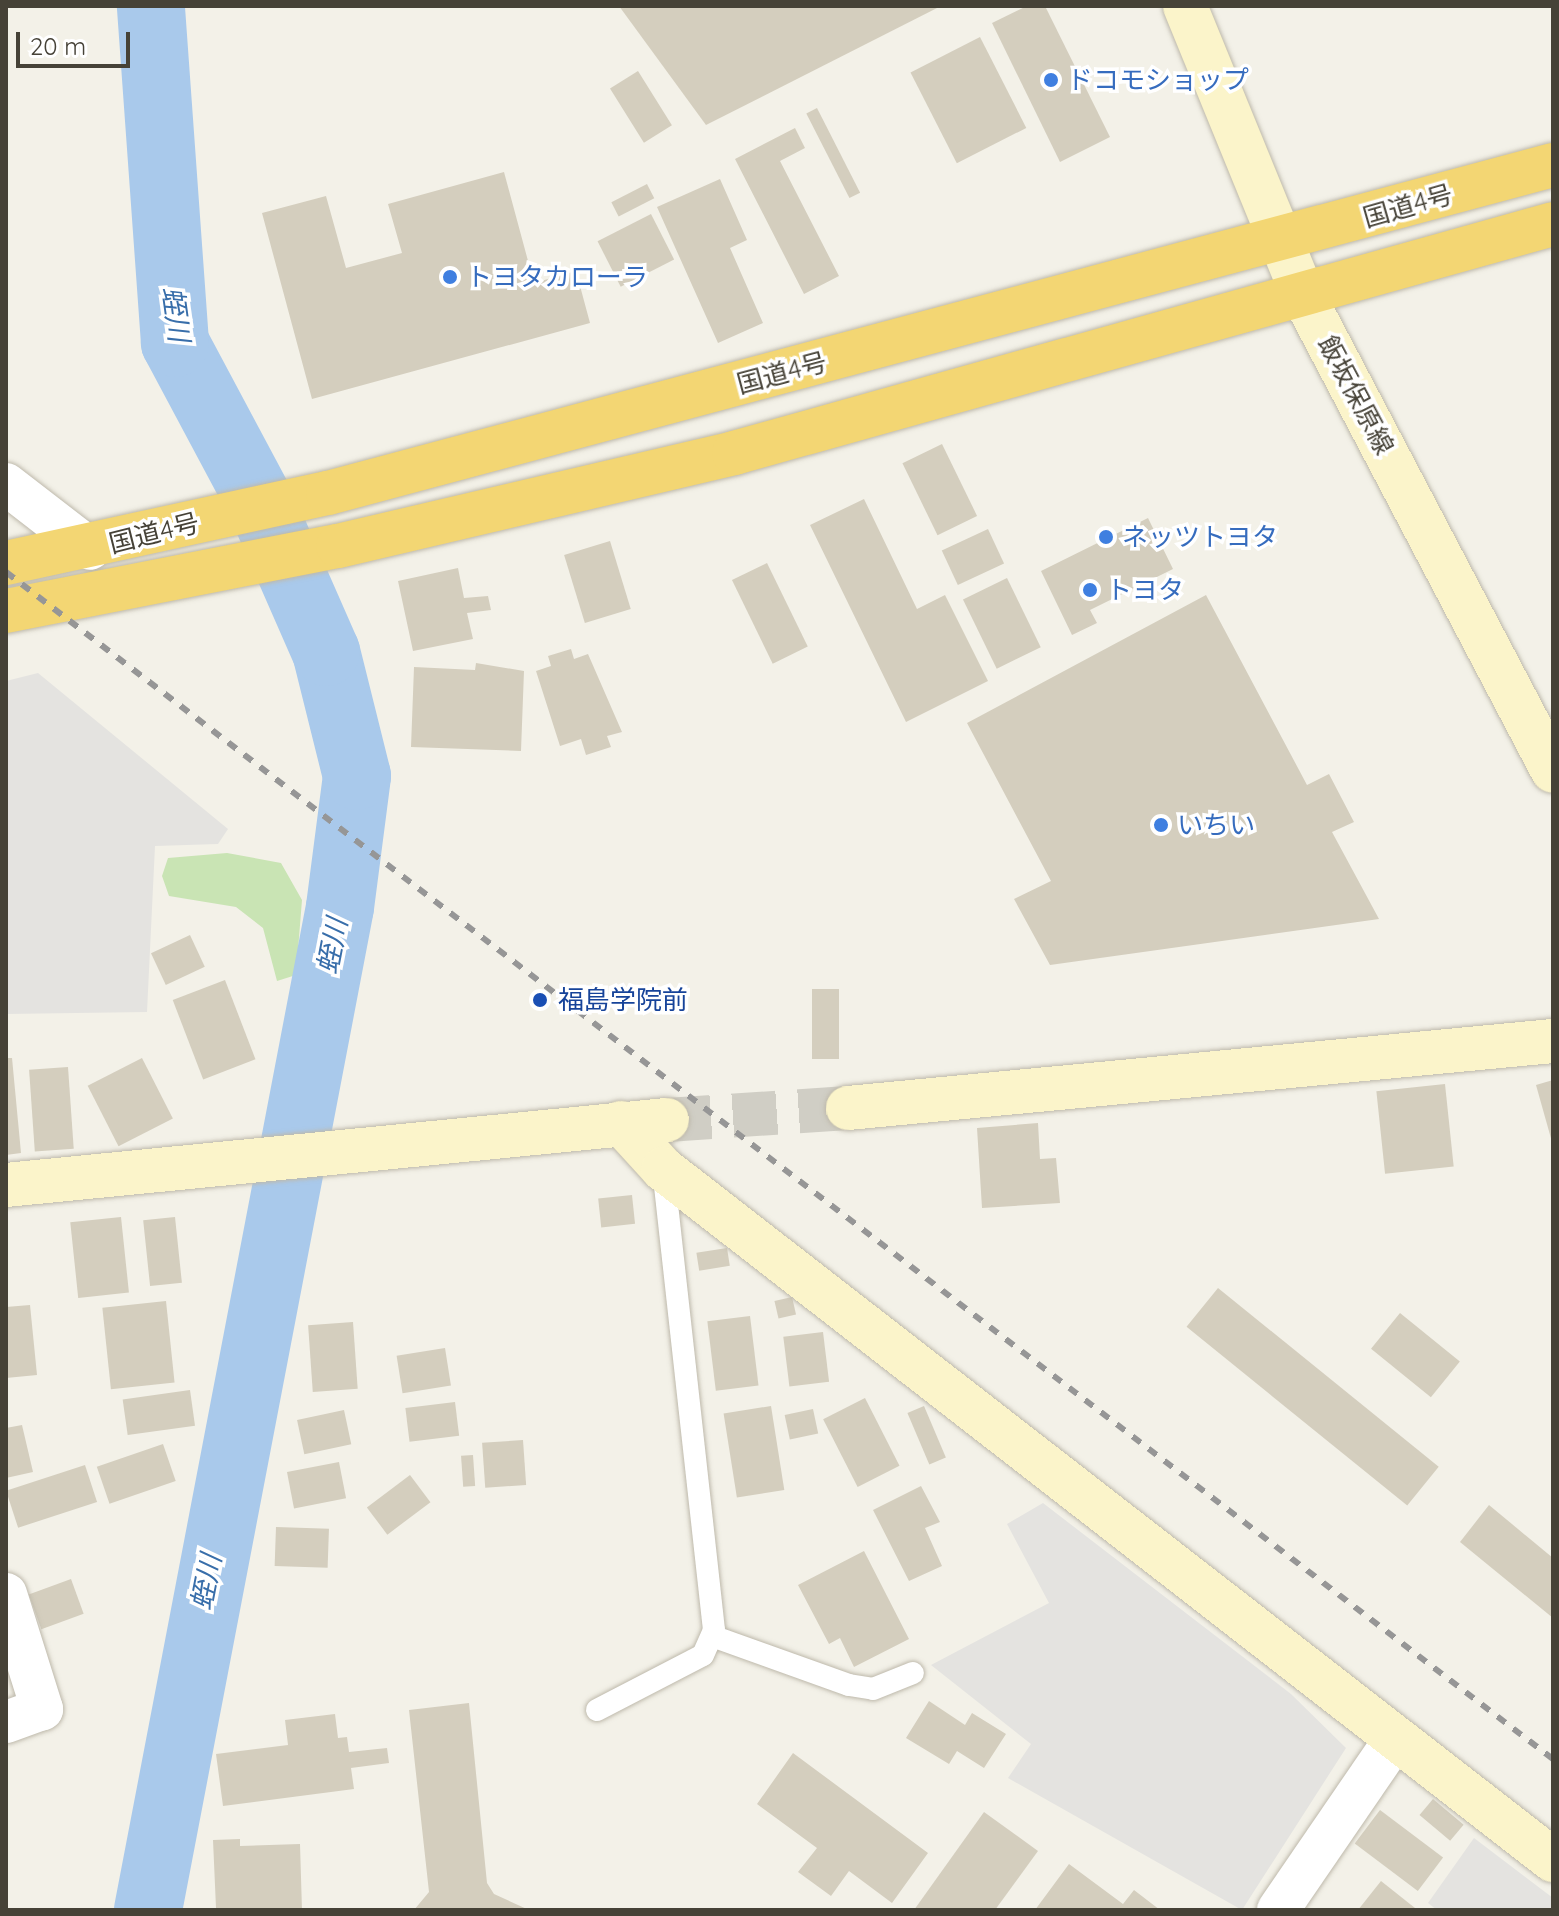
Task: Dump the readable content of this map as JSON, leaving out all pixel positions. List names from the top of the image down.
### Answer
{
  "streets": {
    "highway": ["国道4号"],
    "street": ["飯坂保原線"]
  },
  "crossings": [
    ["国道4号", "飯坂保原線"]
  ],
  "water": ["蛭川"],
  "places": [
    "ドコモショップ",
    "トヨタカローラ",
    "ネッツトヨタ",
    "トヨタ",
    "いちい",
    "福島学院前"
  ],
  "scale_bar": "20 m"
}
